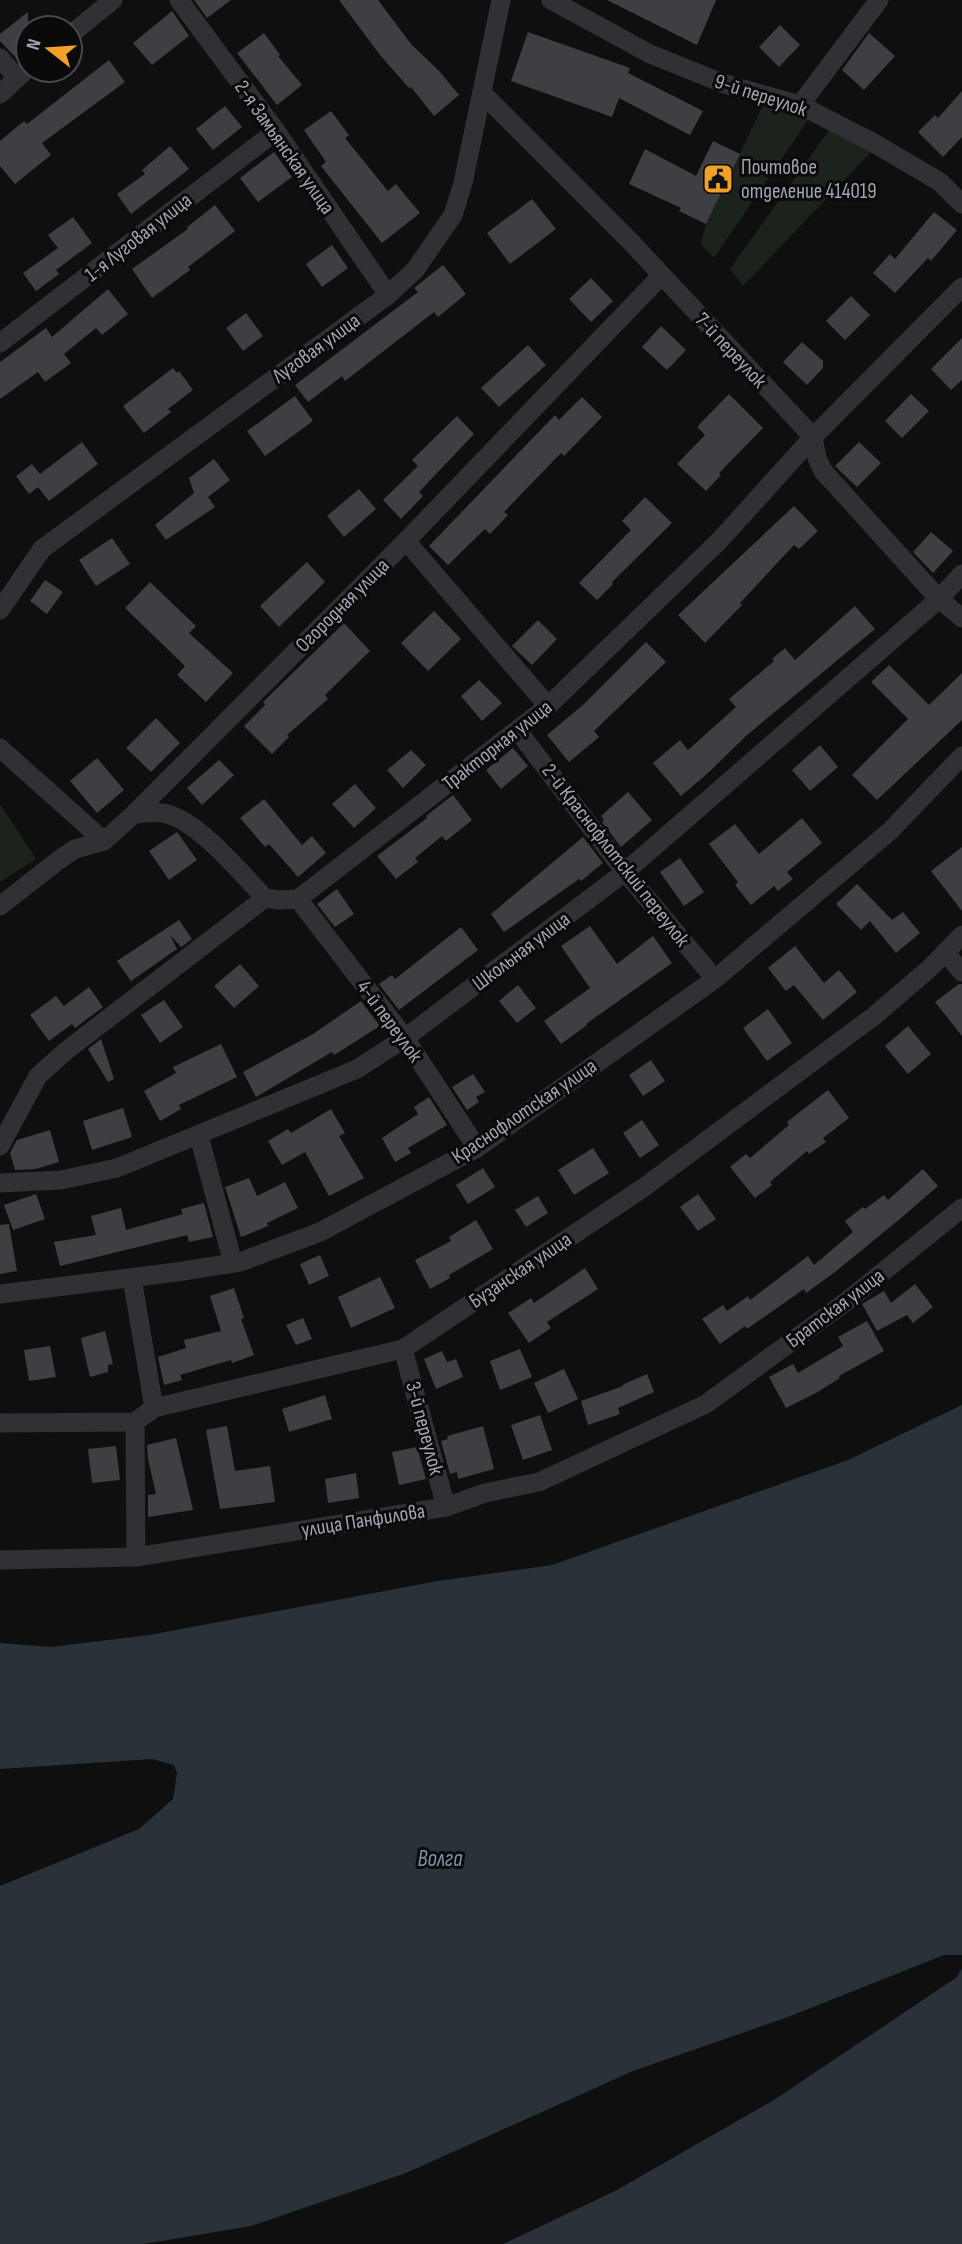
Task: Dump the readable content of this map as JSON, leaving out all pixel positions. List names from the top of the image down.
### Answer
{
  "streets": {
    "street": [
      "9-й переулок",
      "2-я Замьянская улица",
      "1-я Луговая улица",
      "Луговая улица",
      "7-й переулок",
      "Огородная улица",
      "Тракторная улица",
      "2-й Краснофлотский переулок",
      "Школьная улица",
      "4-й переулок",
      "Краснофлотская улица",
      "Бузанская улица",
      "Братская улица",
      "3-й переулок",
      "улица Панфилова"
    ]
  },
  "crossings": [
    ["2-я Замьянская улица", "1-я Луговая улица"],
    ["2-я Замьянская улица", "Луговая улица"],
    ["Луговая улица", "7-й переулок"],
    ["7-й переулок", "Огородная улица"],
    ["7-й переулок", "Тракторная улица"],
    ["7-й переулок", "Школьная улица"],
    ["Тракторная улица", "2-й Краснофлотский переулок"],
    ["Тракторная улица", "4-й переулок"],
    ["2-й Краснофлотский переулок", "Школьная улица"],
    ["2-й Краснофлотский переулок", "Краснофлотская улица"],
    ["Школьная улица", "4-й переулок"],
    ["4-й переулок", "Краснофлотская улица"],
    ["Бузанская улица", "3-й переулок"],
    ["Братская улица", "улица Панфилова"],
    ["3-й переулок", "улица Панфилова"]
  ],
  "water": ["Волга"],
  "places": {
    "public building": ["Почтовое отделение 414019"]
  },
  "north": "left"
}
